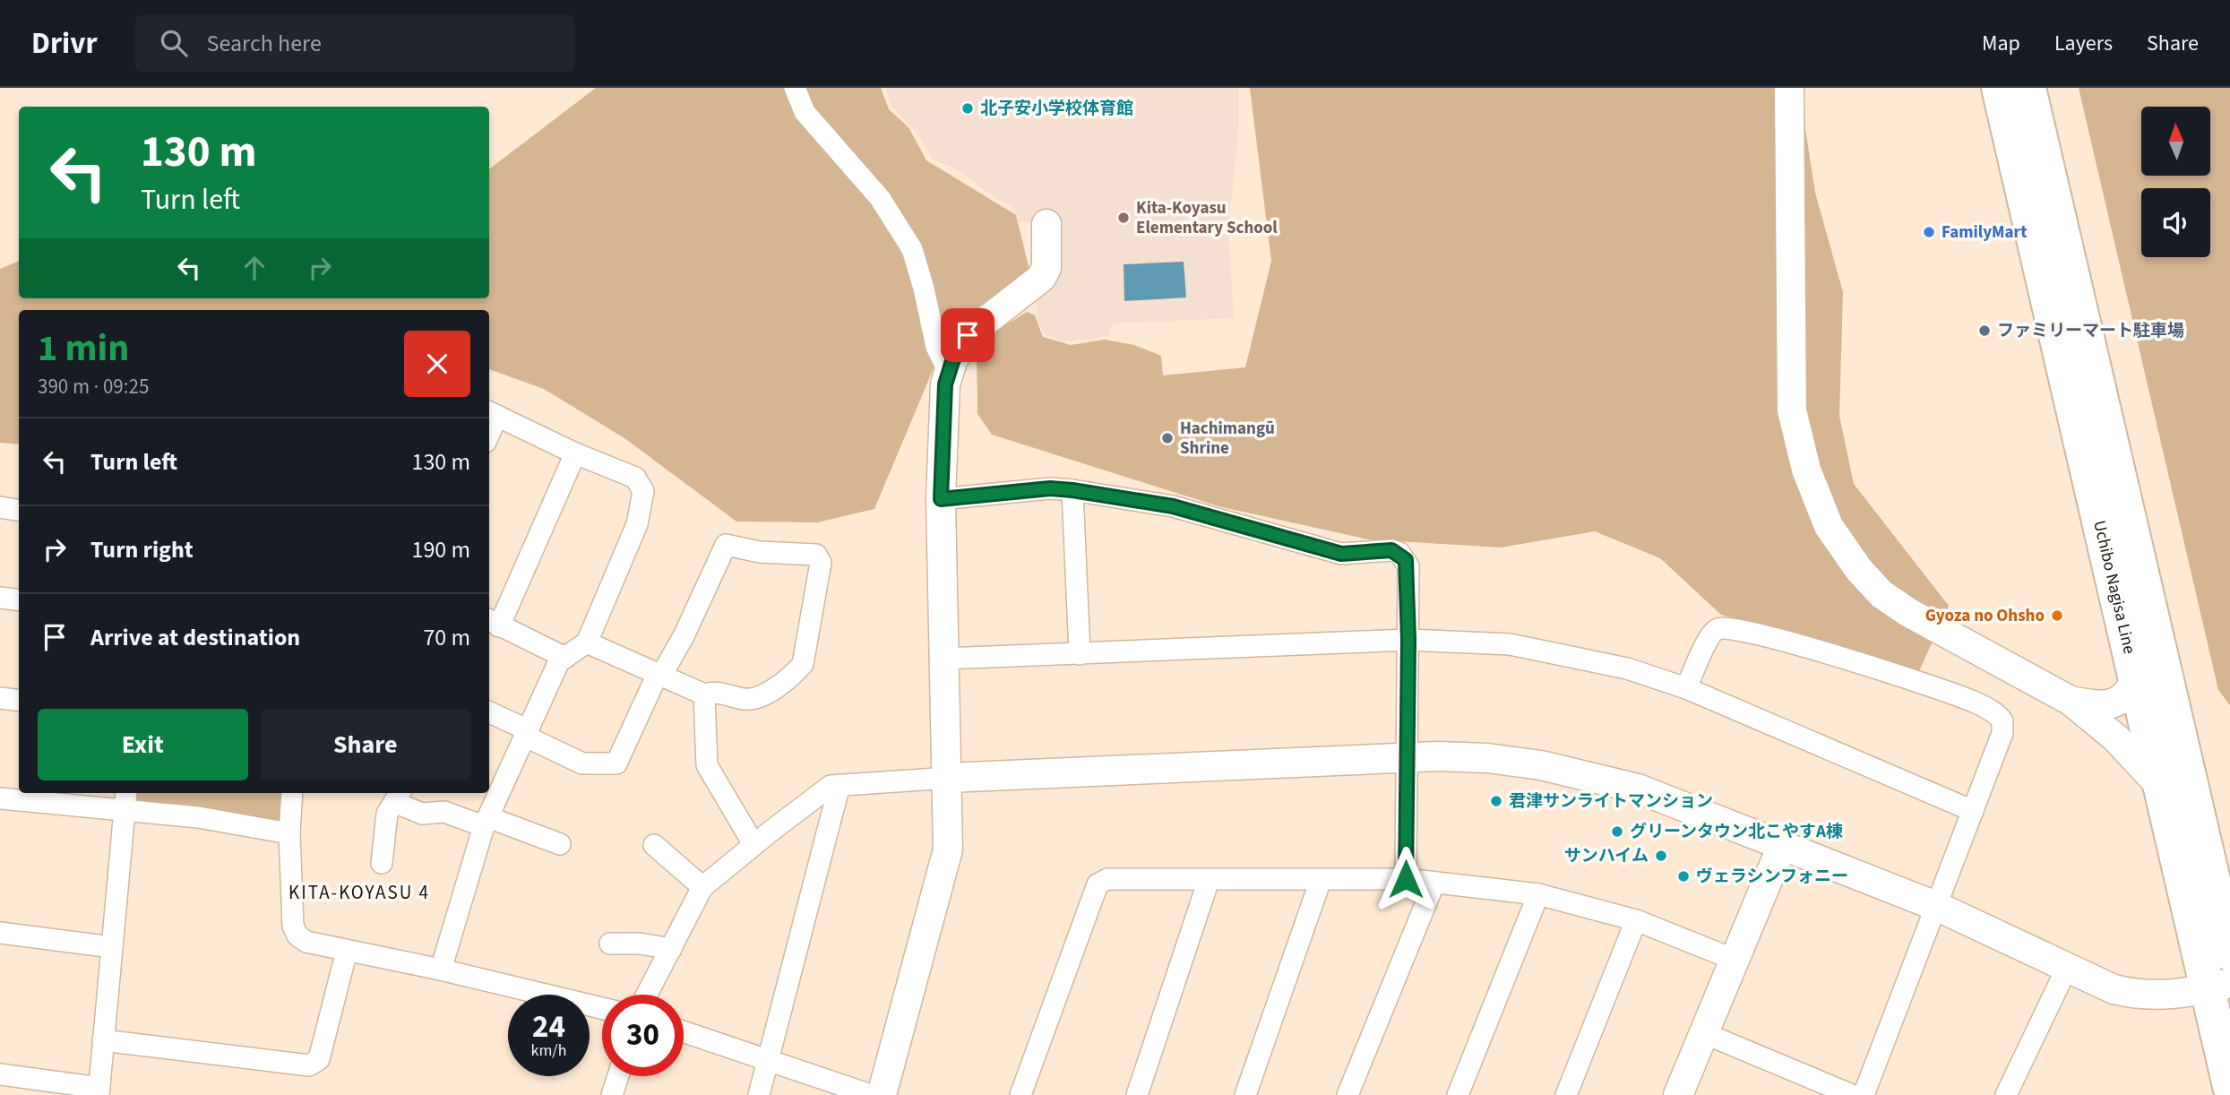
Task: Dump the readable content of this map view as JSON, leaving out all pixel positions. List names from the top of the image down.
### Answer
{
  "streets": {
    "highway": ["Uchibo Nagisa Line"]
  },
  "districts": ["KITA-KOYASU 4"],
  "places": [
    "北子安小学校体育館",
    "Kita-Koyasu Elementary School",
    "FamilyMart",
    "ファミリーマート駐車場",
    "Hachimangū Shrine",
    "Gyoza no Ohsho",
    "君津サンライトマンション",
    "グリーンタウン北こやすA棟",
    "サンハイム",
    "ヴェラシンフォニー"
  ],
  "north": "top",
  "page": {
    "header": "Drivr",
    "search": "Search here",
    "nav": ["Map", "Layers", "Share"],
    "turn": ["130 m", "Turn left"],
    "heading": ["1 min", "390 m · 09:25"],
    "list": [
      {
        "name": "Turn left",
        "value": "130 m"
      },
      {
        "name": "Turn right",
        "value": "190 m"
      },
      {
        "name": "Arrive at destination",
        "value": "70 m"
      }
    ],
    "buttons": ["Exit", "Share"],
    "speed": "24 km/h",
    "limit": "30"
  }
}
